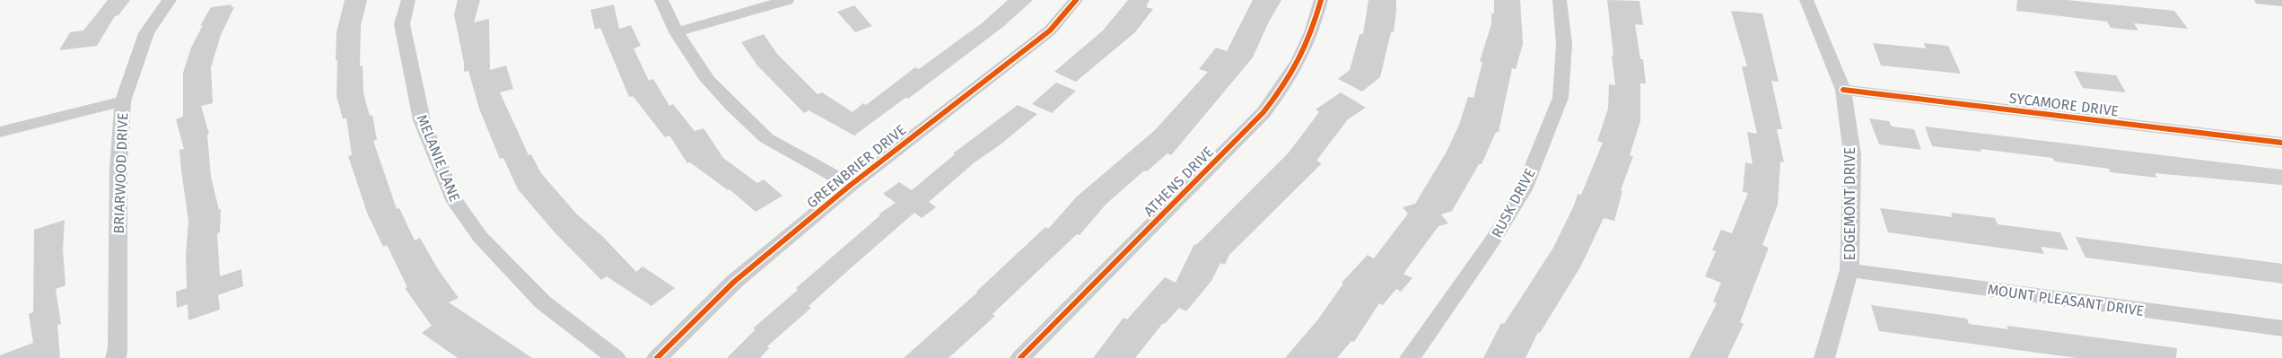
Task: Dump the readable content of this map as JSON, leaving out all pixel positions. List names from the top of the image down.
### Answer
{
  "streets": {
    "street": [
      "SYCAMORE DRIVE",
      "MELANIE LANE",
      "GREENBRIER DRIVE",
      "BRIARWOOD DRIVE",
      "ATHENS DRIVE",
      "RUSK DRIVE",
      "EDGEMONT DRIVE",
      "MOUNT PLEASANT DRIVE"
    ]
  },
  "crossings": [
    ["SYCAMORE DRIVE", "EDGEMONT DRIVE"],
    ["EDGEMONT DRIVE", "MOUNT PLEASANT DRIVE"]
  ]
}
